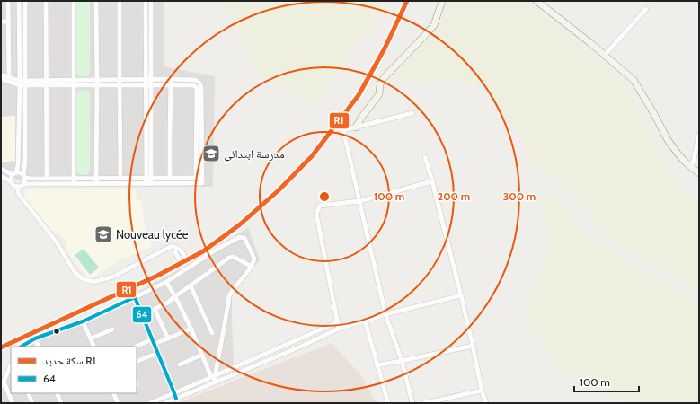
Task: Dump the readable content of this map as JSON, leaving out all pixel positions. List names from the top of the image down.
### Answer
{
  "places": {
    "school or university": ["مدرسة ابتدائي", "Nouveau lycée"]
  },
  "lines": ["rail line R1", "transit line 64"],
  "legend": ["سكة حديد R1", "64"],
  "scale_bar": "100 m",
  "rings": ["100 m", "200 m", "300 m"]
}
